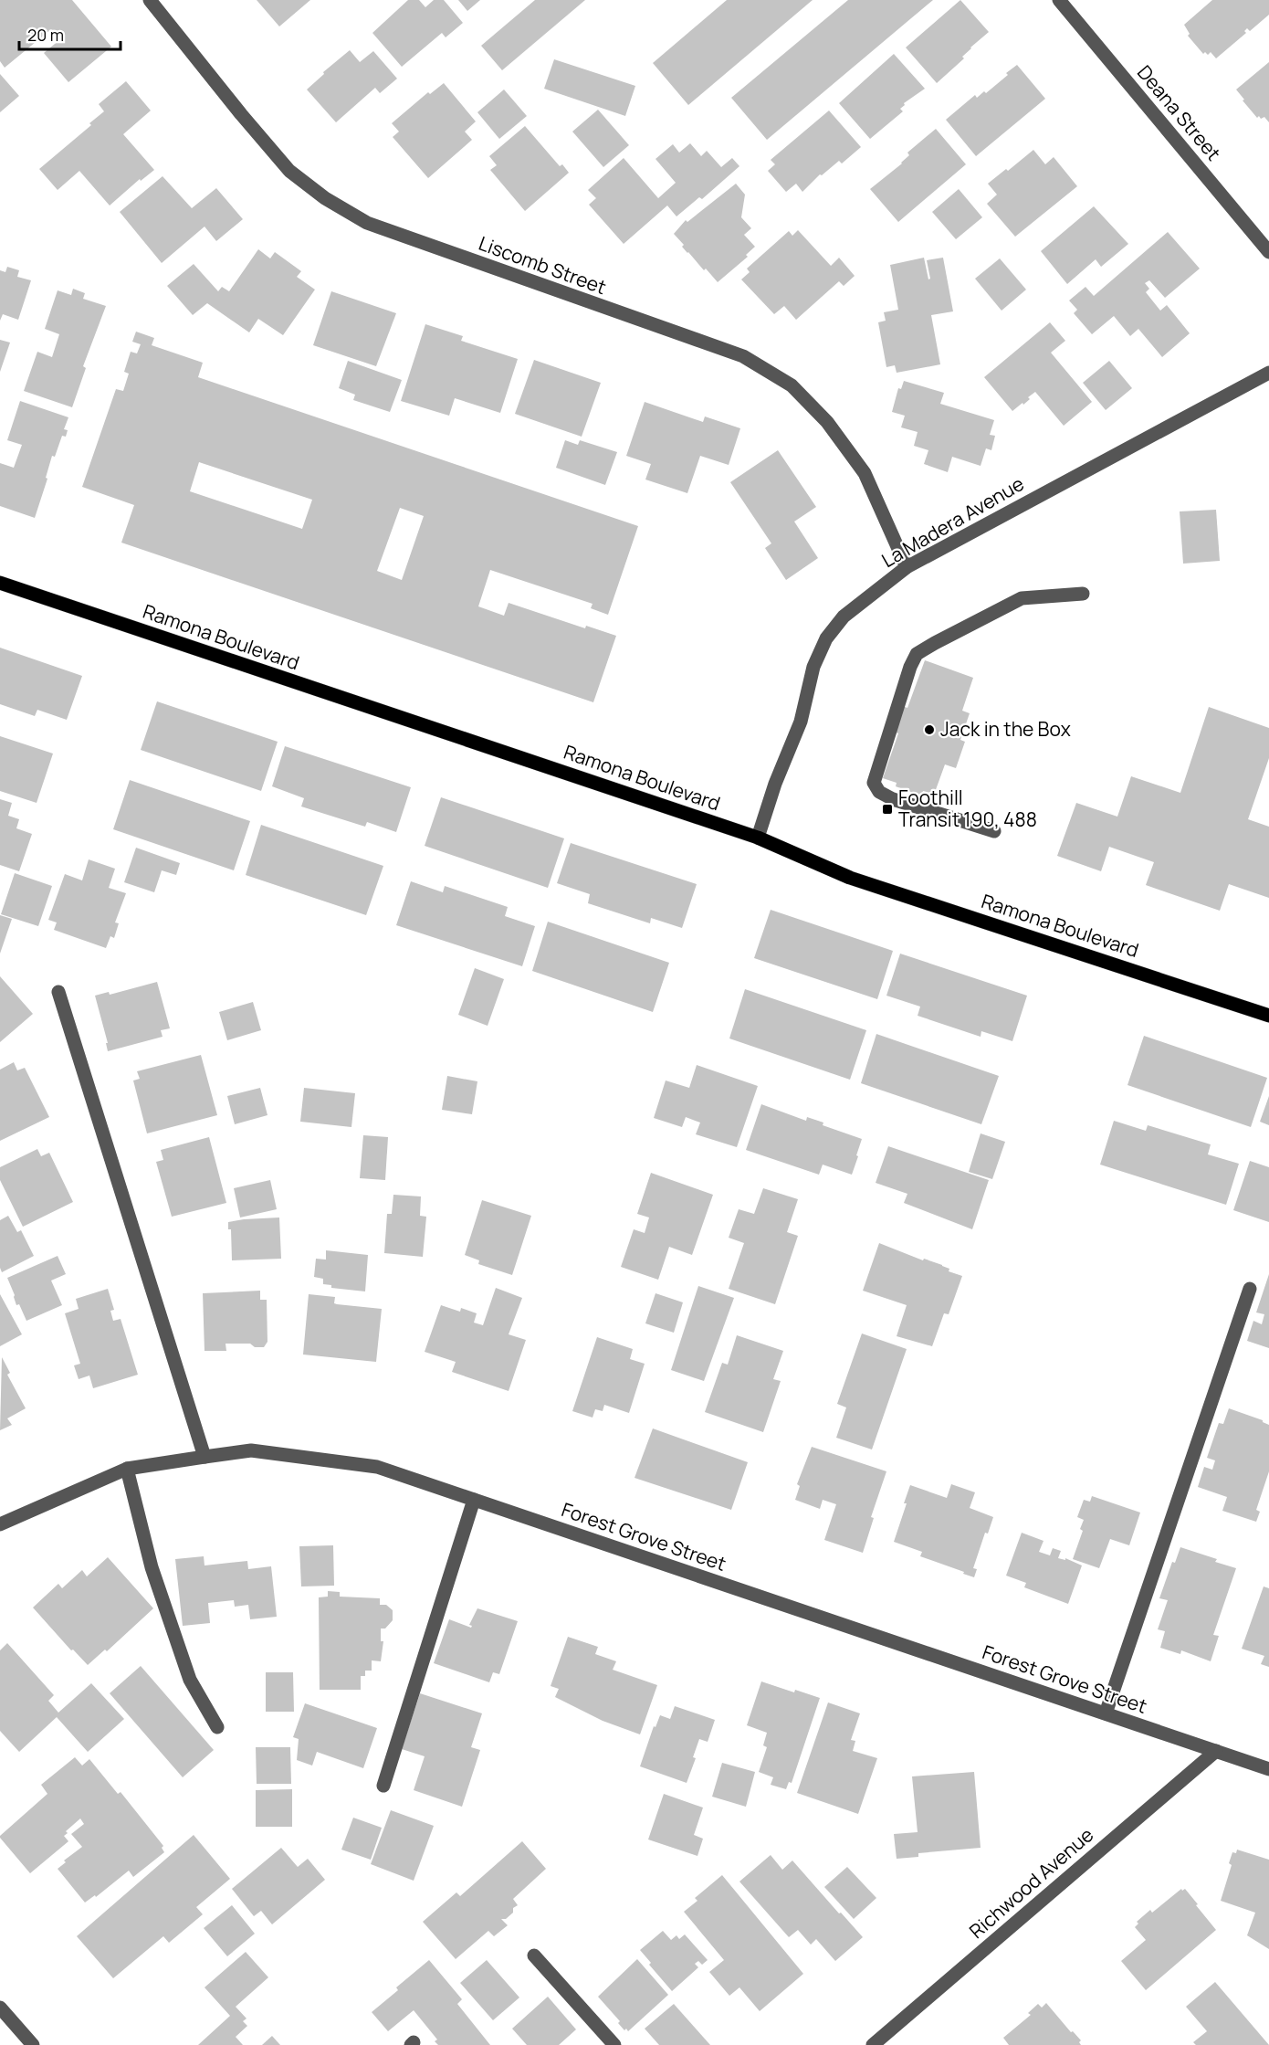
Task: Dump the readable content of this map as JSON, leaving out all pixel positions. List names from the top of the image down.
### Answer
{
  "streets": {
    "main road": ["Ramona Boulevard"],
    "street": [
      "Deana Street",
      "Liscomb Street",
      "La Madera Avenue",
      "Forest Grove Street",
      "Richwood Avenue"
    ]
  },
  "crossings": [
    ["Liscomb Street", "La Madera Avenue"],
    ["La Madera Avenue", "Ramona Boulevard"],
    ["Forest Grove Street", "Richwood Avenue"]
  ],
  "places": {
    "other": ["Jack in the Box"],
    "transit": ["Foothill Transit 190, 488"]
  },
  "scale_bar": "20 m"
}
